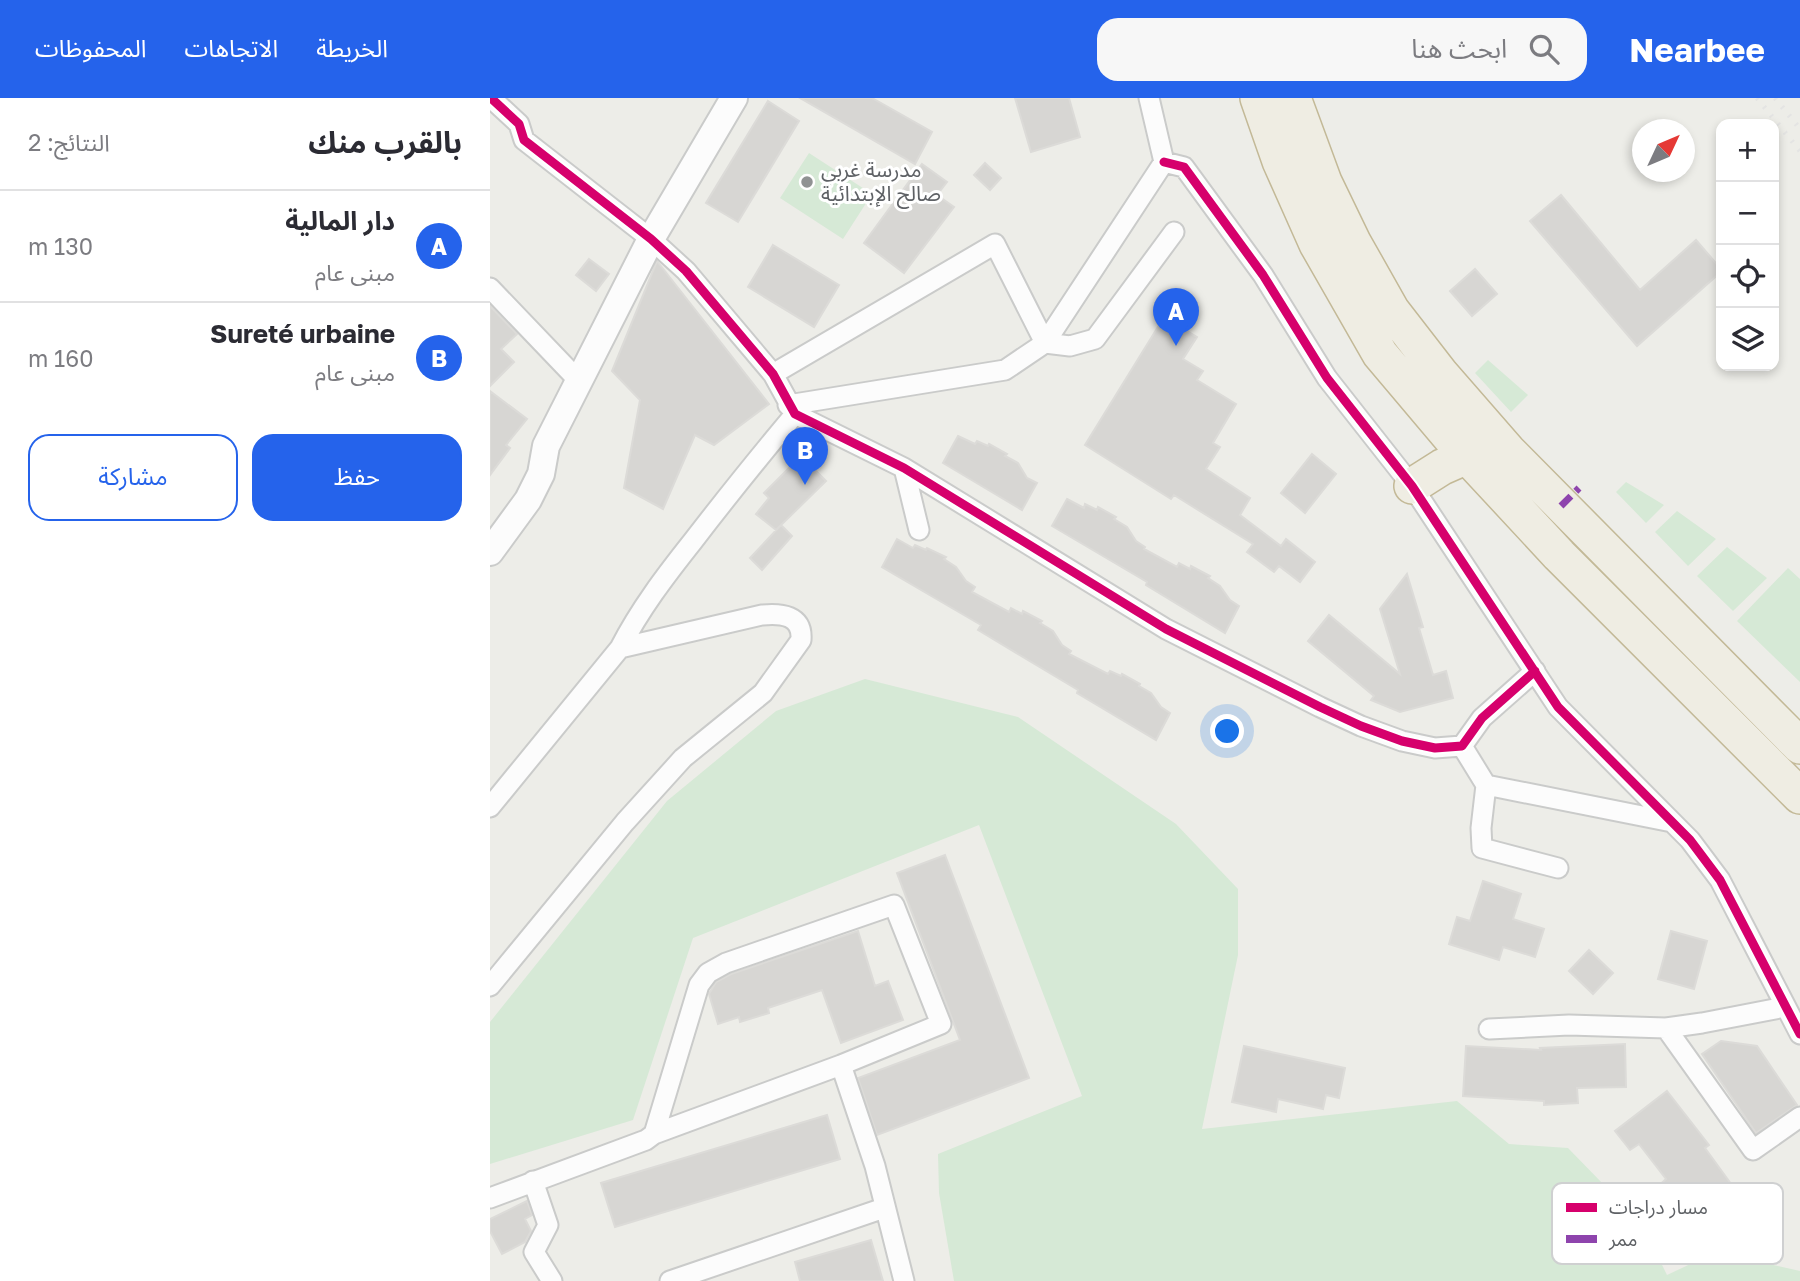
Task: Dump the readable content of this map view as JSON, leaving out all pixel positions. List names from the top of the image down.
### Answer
{
  "places": ["مدرسة غربي صالح الإبتدائية"],
  "legend": ["مسار دراجات", "ممر"],
  "north": "top right",
  "page": {
    "header": "Nearbee",
    "search": "ابحث هنا",
    "nav": ["الخريطة", "الاتجاهات", "المحفوظات"],
    "heading": ["بالقرب منك", "النتائج: 2"],
    "map_buttons": ["+", "−"],
    "list": [
      {
        "mark": "A",
        "name": "دار المالية",
        "note": "مبنى عام",
        "value": "130 m"
      },
      {
        "mark": "B",
        "name": "Sureté urbaine",
        "note": "مبنى عام",
        "value": "160 m"
      }
    ],
    "pins": ["A", "B"],
    "buttons": ["حفظ", "مشاركة"]
  }
}
